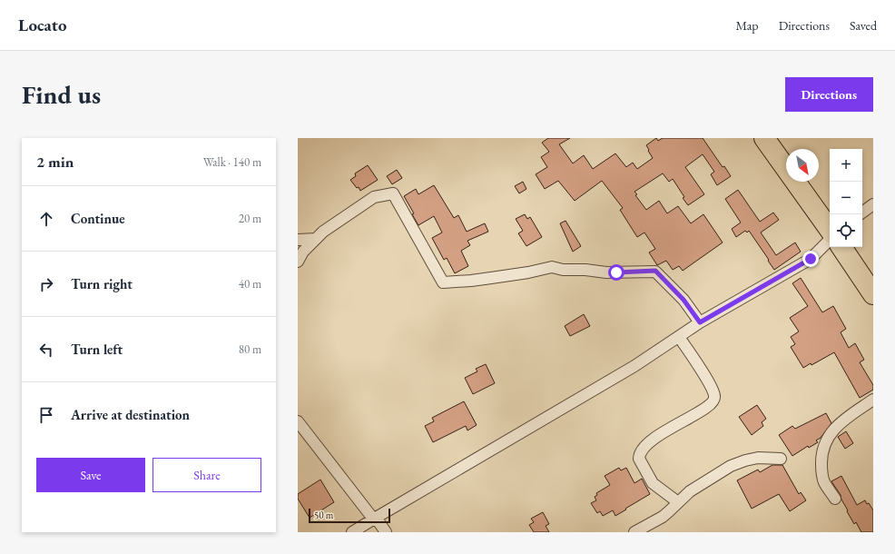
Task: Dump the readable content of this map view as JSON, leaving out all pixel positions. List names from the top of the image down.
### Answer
{
  "scale_bar": "50 m",
  "north": "bottom right",
  "page": {
    "header": "Locato",
    "nav": ["Map", "Directions", "Saved"],
    "buttons": [
      "Directions",
      ["Save", "Share"]
    ],
    "title": "Find us",
    "heading": ["2 min", "Walk · 140 m"],
    "map_buttons": ["+", "−"],
    "list": [
      ["Continue", "20 m"],
      ["Turn right", "40 m"],
      ["Turn left", "80 m"],
      "Arrive at destination"
    ],
    "scale": "50 m"
  }
}
